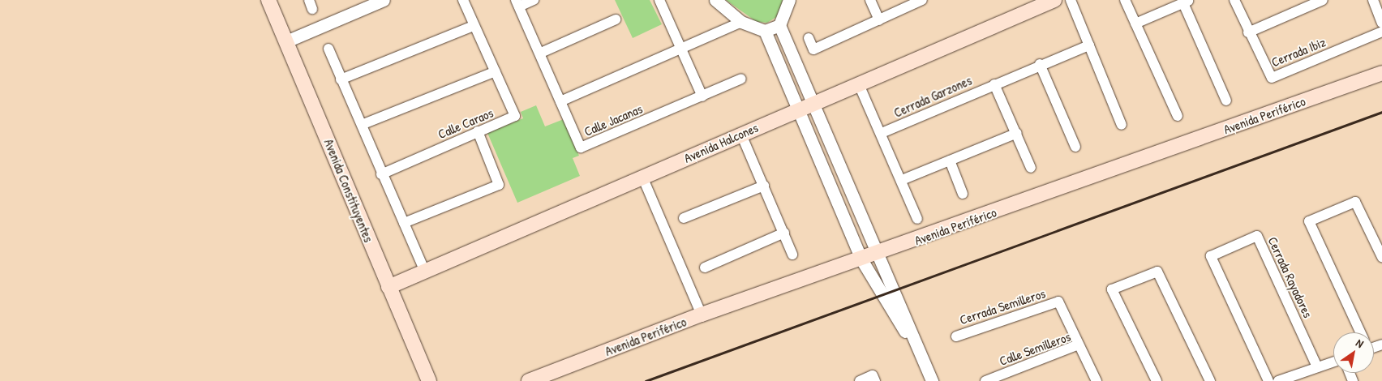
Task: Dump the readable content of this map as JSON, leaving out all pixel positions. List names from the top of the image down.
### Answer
{
  "streets": {
    "main road": ["Avenida Periférico", "Avenida Halcones", "Avenida Constituyentes"],
    "street": [
      "Cerrada Ibiz",
      "Cerrada Garzones",
      "Calle Jacanas",
      "Calle Caraos",
      "Cerrada Rayadores",
      "Cerrada Semilleros",
      "Calle Semilleros"
    ]
  },
  "crossings": [
    ["Avenida Halcones", "Avenida Constituyentes"],
    ["Cerrada Semilleros", "Calle Semilleros"]
  ],
  "north": "top right"
}
